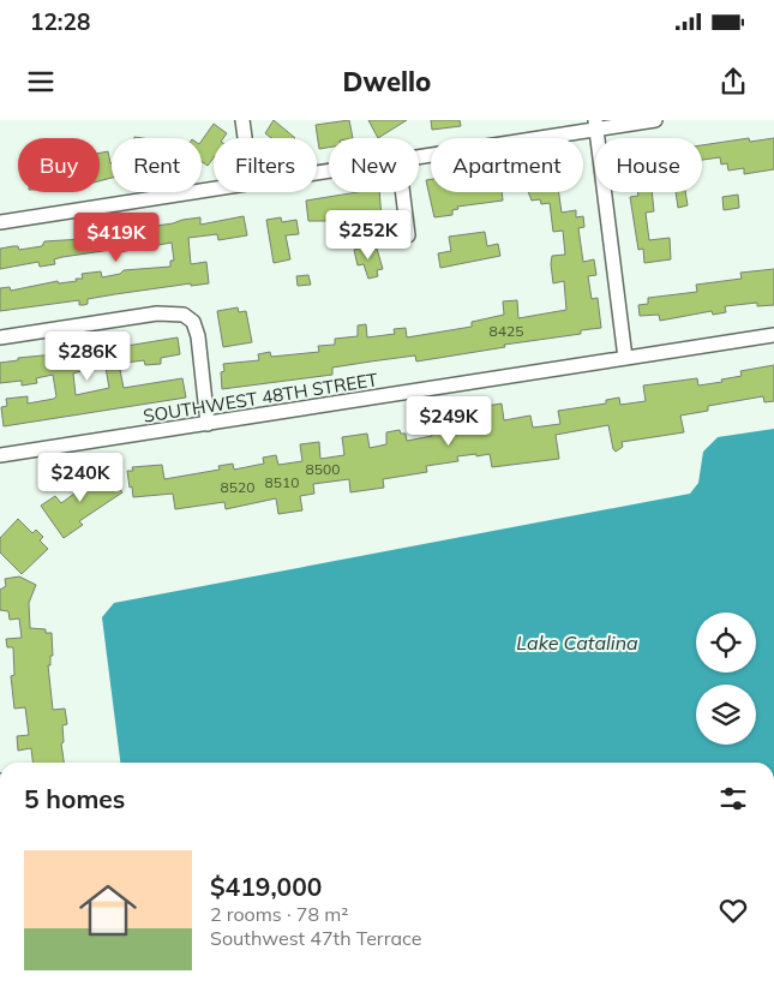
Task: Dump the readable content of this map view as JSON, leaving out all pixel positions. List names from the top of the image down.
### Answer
{
  "streets": {
    "street": ["SOUTHWEST 48TH STREET"]
  },
  "water": ["Lake Catalina"],
  "house_numbers": [
    "8425",
    "8500",
    "8510",
    "8520"
  ],
  "page": {
    "status": "12:28",
    "header": "Dwello",
    "chip": [
      "Buy",
      "Rent",
      "Filters",
      "New",
      "Apartment",
      "House"
    ],
    "price": [
      "$252K",
      "$419K",
      "$286K",
      "$249K",
      "$240K"
    ],
    "heading": "5 homes",
    "list": [
      {
        "name": "$419,000",
        "note": "2 rooms · 78 m² · Southwest 47th Terrace"
      }
    ]
  }
}
